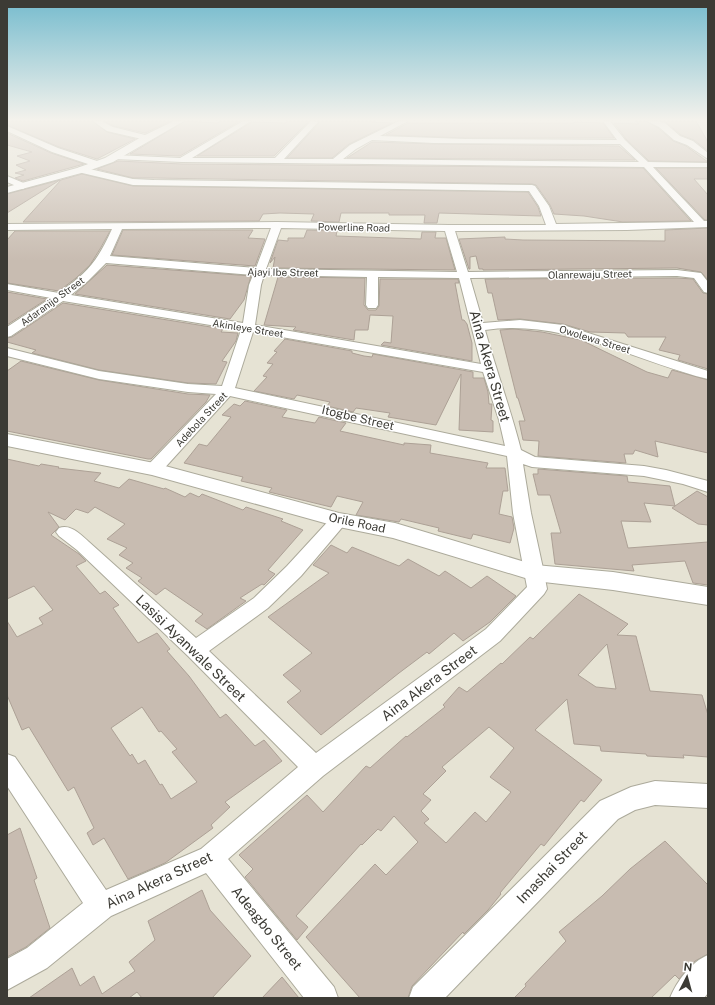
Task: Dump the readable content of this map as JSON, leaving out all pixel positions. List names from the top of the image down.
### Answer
{
  "streets": {
    "street": [
      "Powerline Road",
      "Ajayi Ibe Street",
      "Olanrewaju Street",
      "Adaranijo Street",
      "Akinleye Street",
      "Owolewa Street",
      "Aina Akera Street",
      "Itogbe Street",
      "Adebola Street",
      "Orile Road",
      "Lasisi Ayanwale Street",
      "Imashai Street",
      "Adeagbo Street"
    ]
  },
  "crossings": [
    ["Powerline Road", "Adaranijo Street"],
    ["Powerline Road", "Aina Akera Street"],
    ["Powerline Road", "Adebola Street"],
    ["Ajayi Ibe Street", "Olanrewaju Street"],
    ["Ajayi Ibe Street", "Adaranijo Street"],
    ["Ajayi Ibe Street", "Aina Akera Street"],
    ["Ajayi Ibe Street", "Adebola Street"],
    ["Olanrewaju Street", "Aina Akera Street"],
    ["Adaranijo Street", "Akinleye Street"],
    ["Akinleye Street", "Aina Akera Street"],
    ["Akinleye Street", "Adebola Street"],
    ["Owolewa Street", "Aina Akera Street"],
    ["Aina Akera Street", "Itogbe Street"],
    ["Aina Akera Street", "Orile Road"],
    ["Aina Akera Street", "Lasisi Ayanwale Street"],
    ["Aina Akera Street", "Adeagbo Street"],
    ["Itogbe Street", "Adebola Street"],
    ["Adebola Street", "Orile Road"]
  ],
  "north": "top"
}
